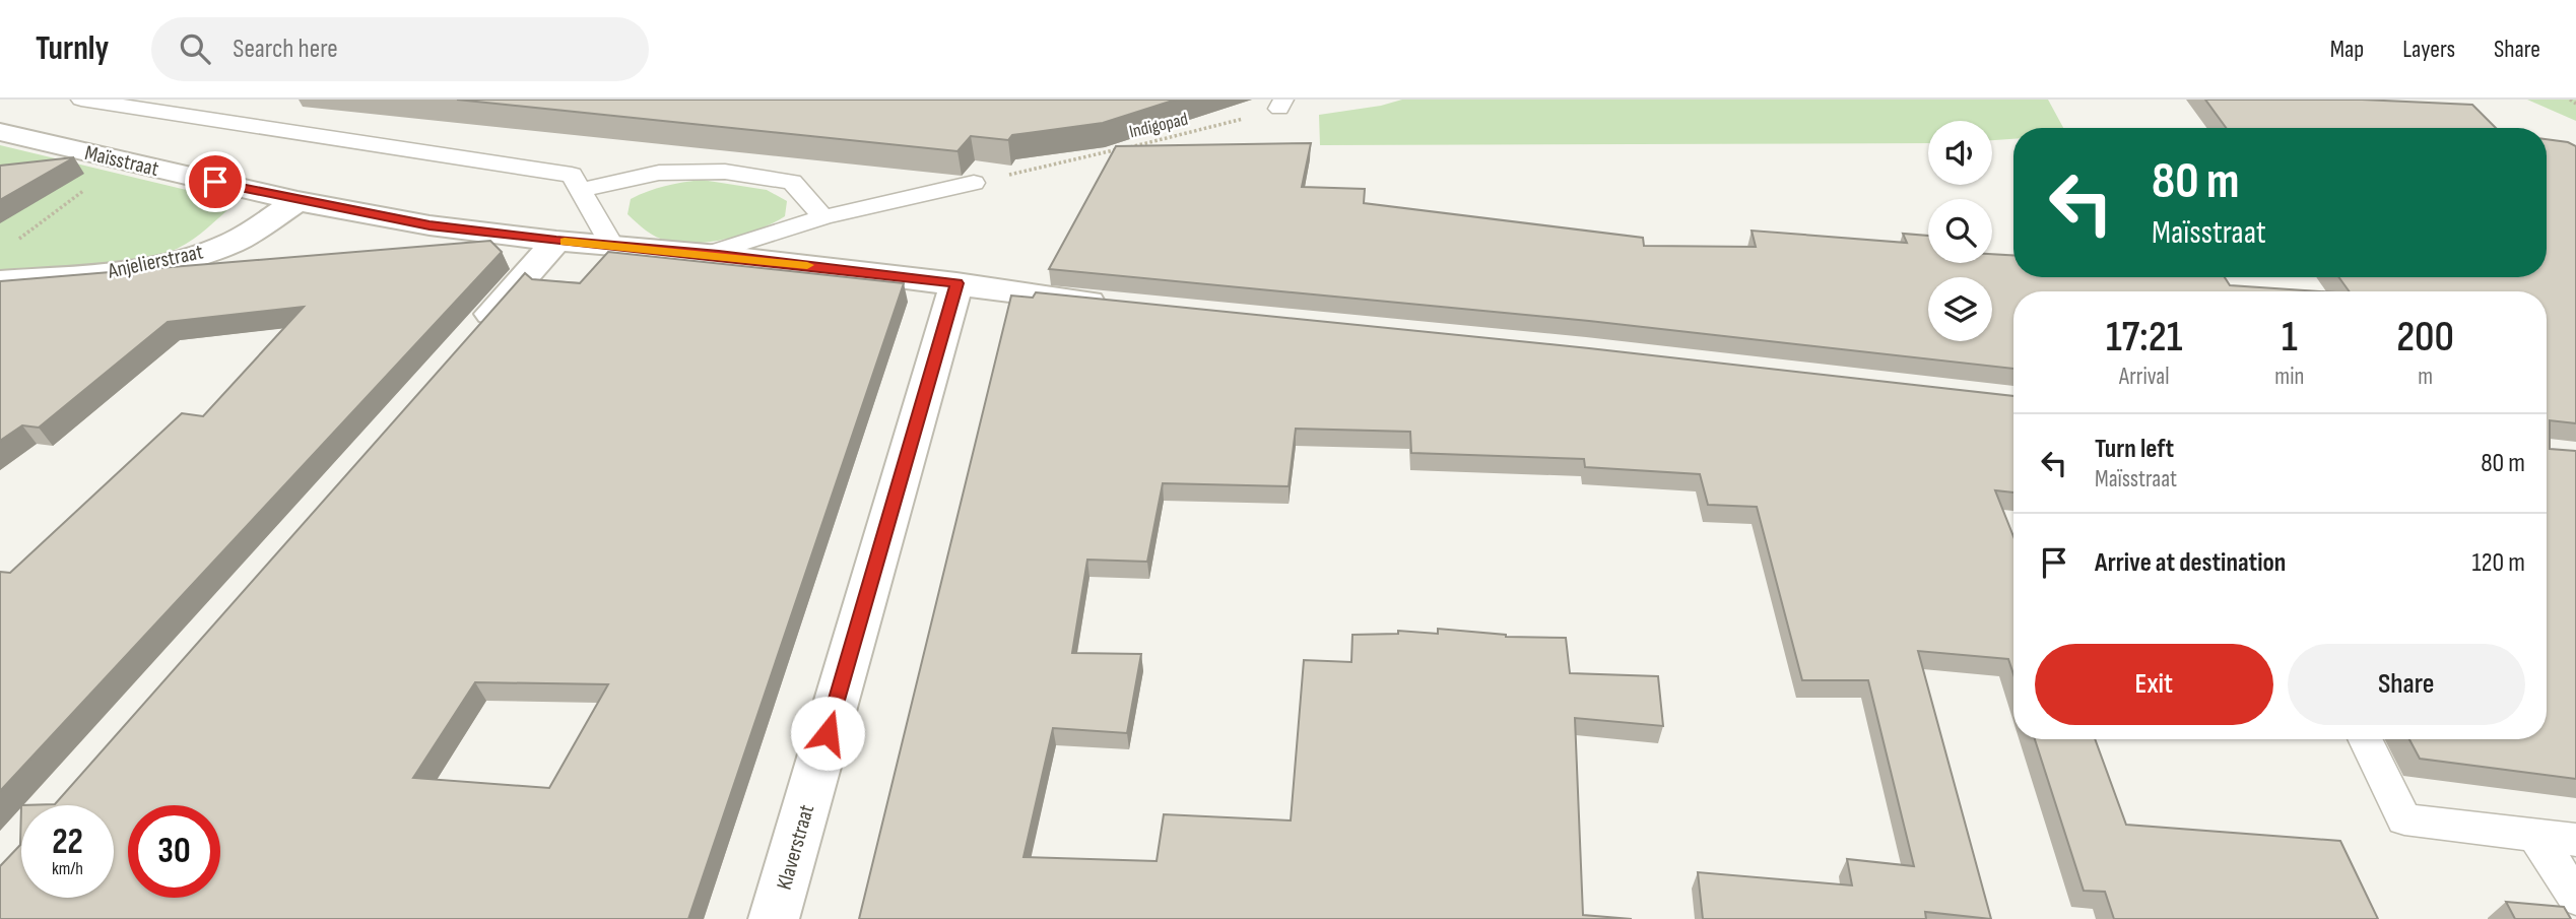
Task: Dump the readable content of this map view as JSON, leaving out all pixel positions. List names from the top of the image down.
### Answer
{
  "streets": {
    "street": ["Maïsstraat", "Anjelierstraat", "Klaverstraat"],
    "path": ["Indigopad"]
  },
  "crossings": [
    ["Maïsstraat", "Anjelierstraat"],
    ["Maïsstraat", "Klaverstraat"]
  ],
  "page": {
    "header": "Turnly",
    "search": "Search here",
    "nav": ["Map", "Layers", "Share"],
    "turn": ["80 m", "Maïsstraat"],
    "eta": [
      "17:21",
      "Arrival",
      "1",
      "min",
      "200",
      "m"
    ],
    "list": [
      {
        "name": "Turn left",
        "note": "Maïsstraat",
        "value": "80 m"
      },
      {
        "name": "Arrive at destination",
        "value": "120 m"
      }
    ],
    "buttons": ["Exit", "Share"],
    "speed": "22 km/h",
    "limit": "30"
  }
}
